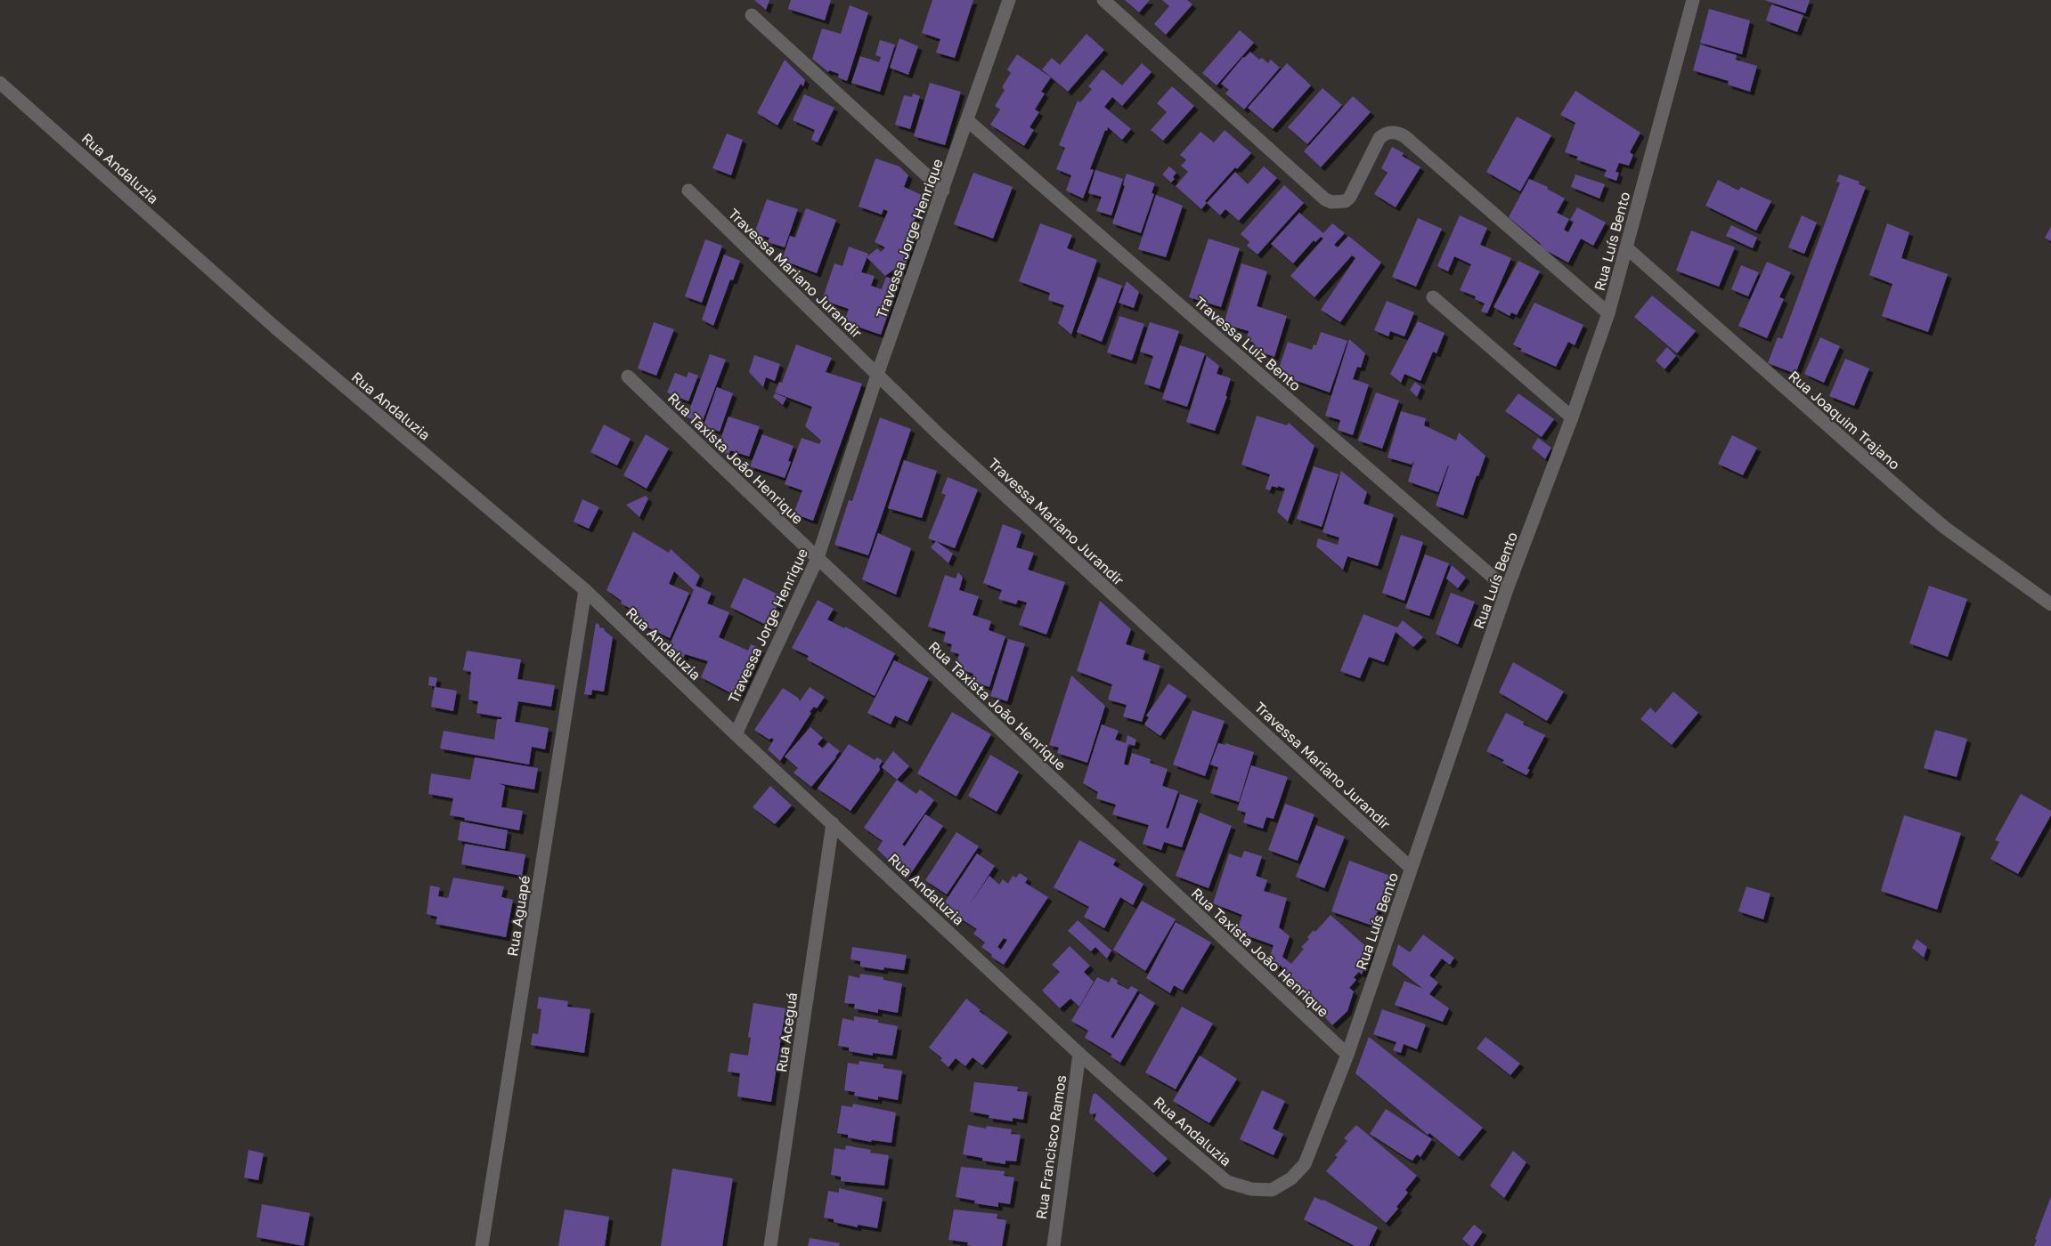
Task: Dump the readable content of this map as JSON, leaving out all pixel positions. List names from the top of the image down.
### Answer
{
  "streets": {
    "street": [
      "Rua Andaluzia",
      "Travessa Jorge Henrique",
      "Rua Luís Bento",
      "Travessa Mariano Jurandir",
      "Travessa Luiz Bento",
      "Rua Joaquim Trajano",
      "Rua Taxista João Henrique",
      "Rua Aguapé",
      "Rua Aceguá",
      "Rua Francisco Ramos"
    ]
  },
  "crossings": [
    ["Rua Andaluzia", "Travessa Jorge Henrique"],
    ["Rua Andaluzia", "Rua Luís Bento"],
    ["Rua Andaluzia", "Rua Aguapé"],
    ["Rua Andaluzia", "Rua Aceguá"],
    ["Rua Andaluzia", "Rua Francisco Ramos"],
    ["Travessa Jorge Henrique", "Travessa Mariano Jurandir"],
    ["Travessa Jorge Henrique", "Travessa Luiz Bento"],
    ["Travessa Jorge Henrique", "Rua Taxista João Henrique"],
    ["Rua Luís Bento", "Travessa Mariano Jurandir"],
    ["Rua Luís Bento", "Travessa Luiz Bento"],
    ["Rua Luís Bento", "Rua Joaquim Trajano"],
    ["Rua Luís Bento", "Rua Taxista João Henrique"]
  ]
}
